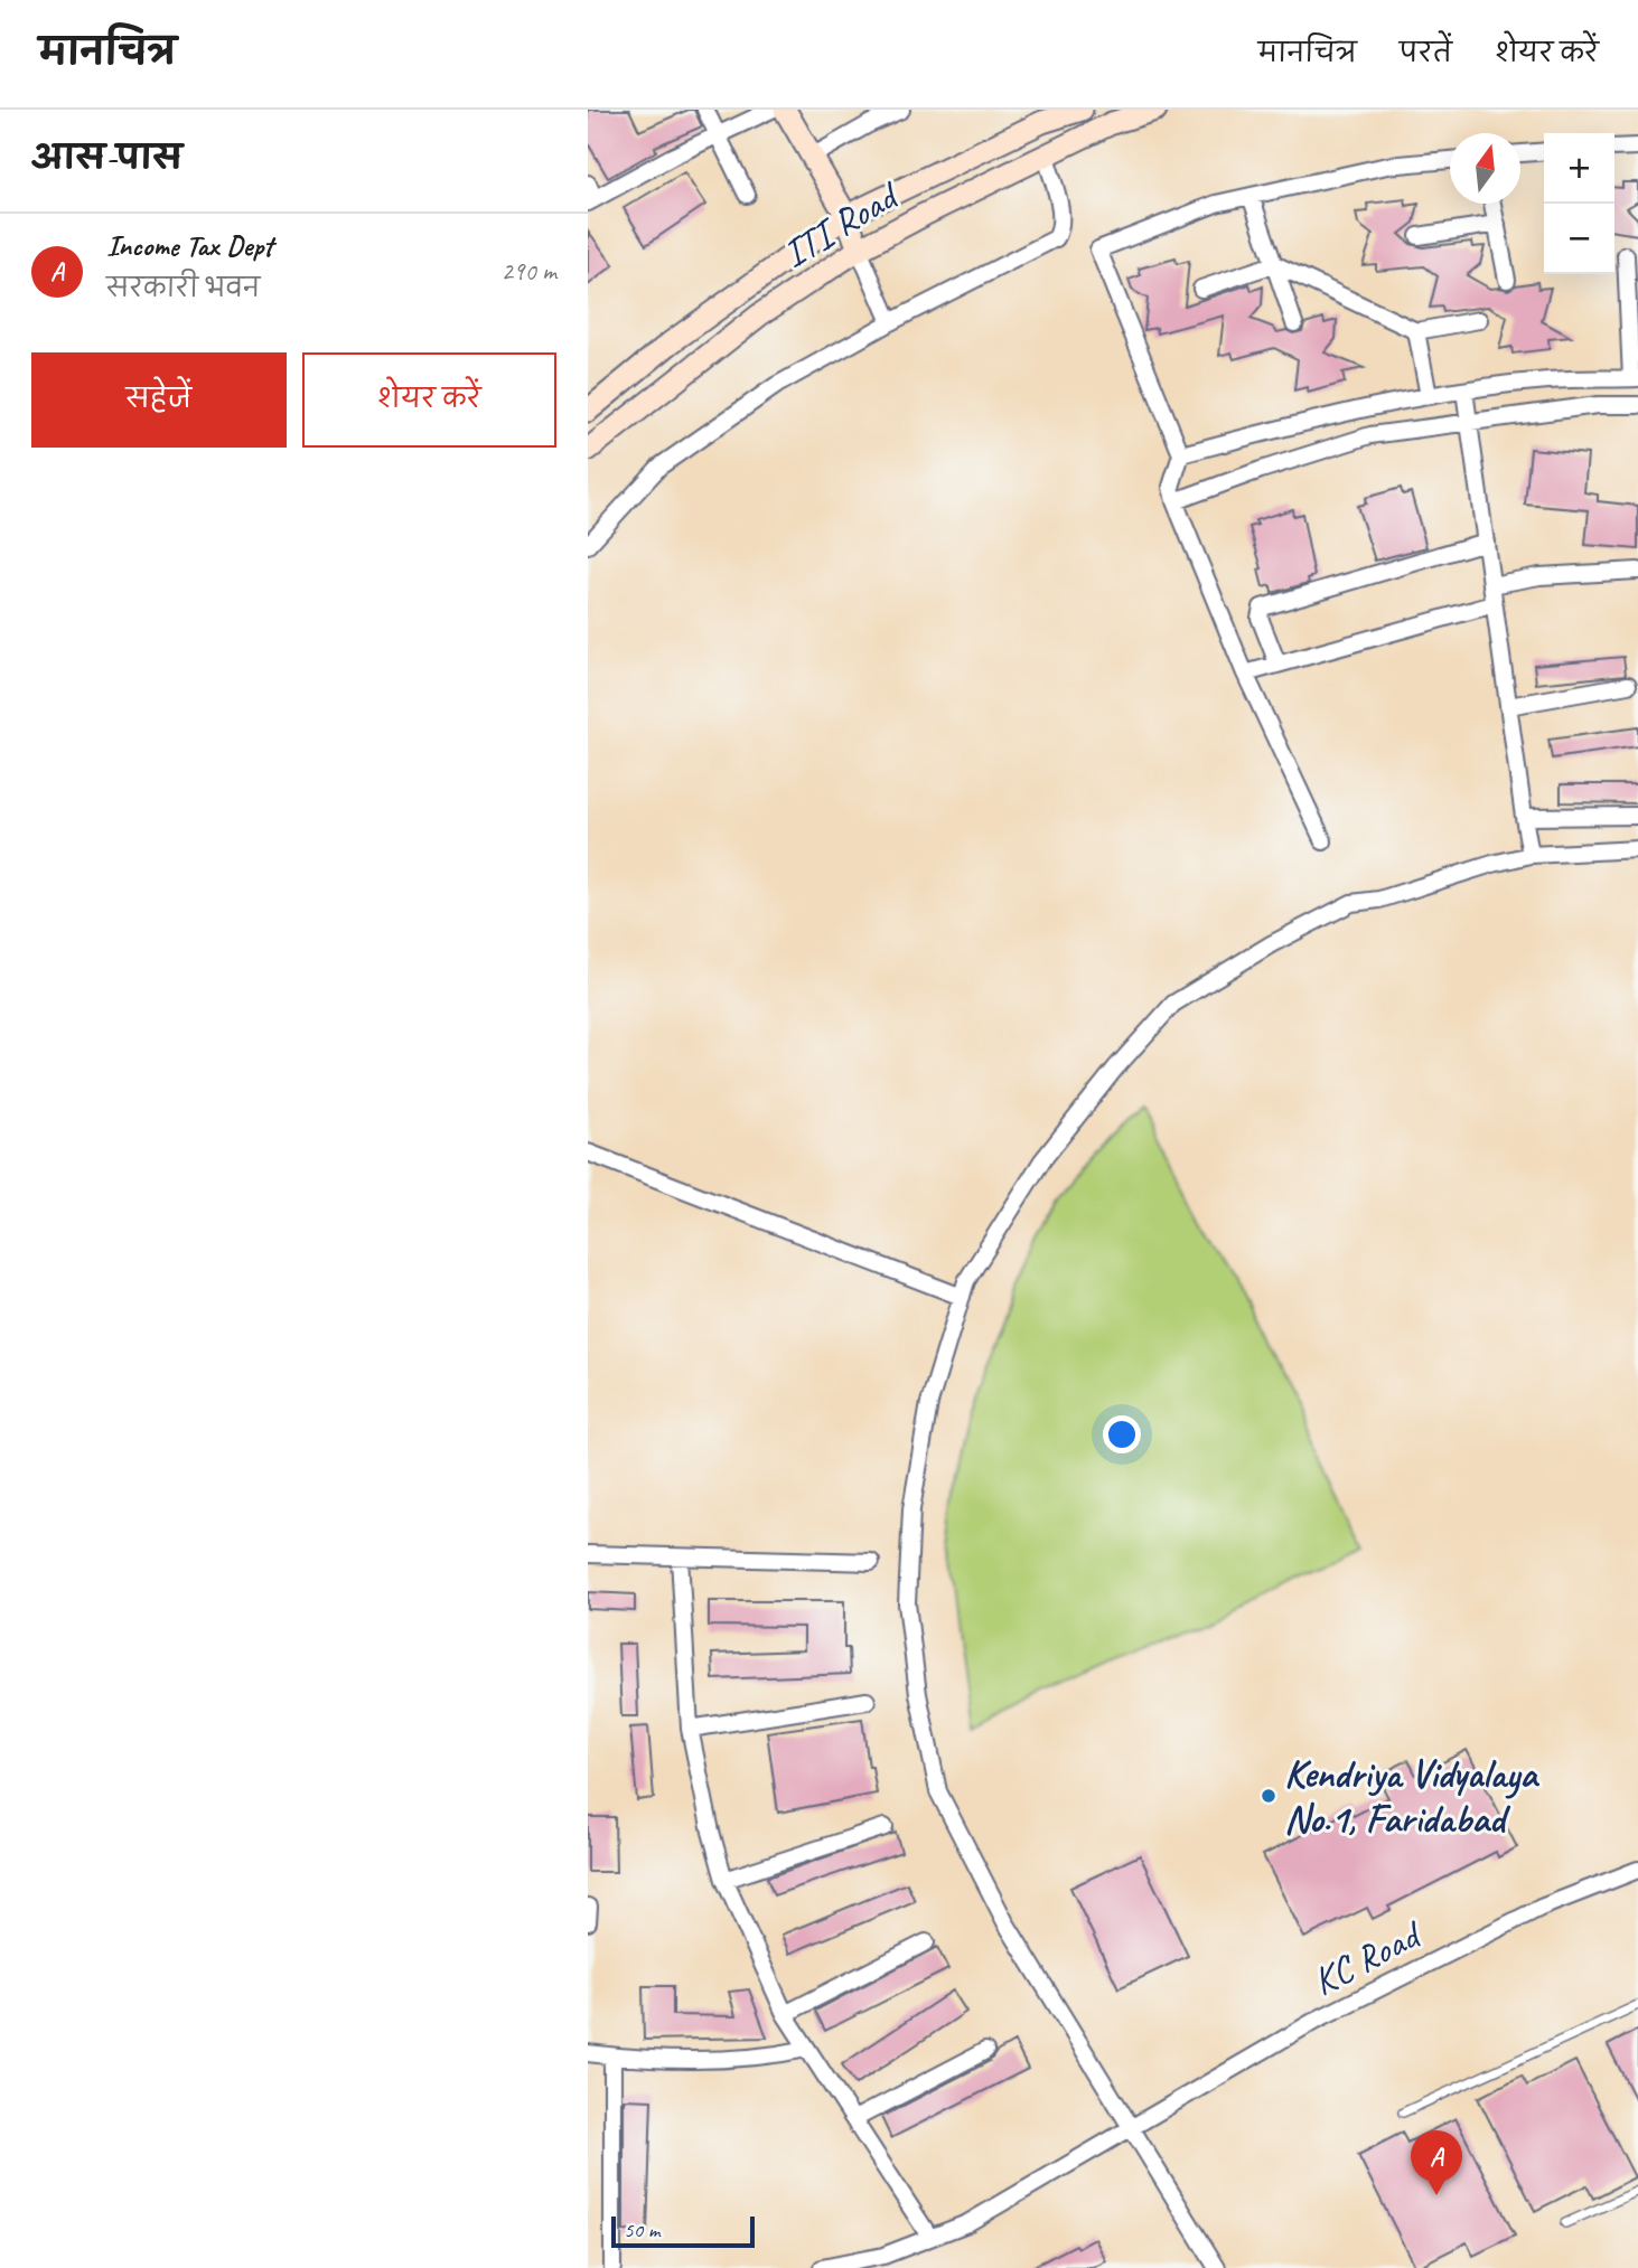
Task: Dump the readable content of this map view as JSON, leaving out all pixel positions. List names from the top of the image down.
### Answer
{
  "streets": {
    "street": ["ITI Road", "KC Road"]
  },
  "places": ["Kendriya Vidyalaya No.1, Faridabad"],
  "scale_bar": "50 m",
  "north": "top",
  "page": {
    "header": "मानचित्र",
    "nav": ["मानचित्र", "परतें", "शेयर करें"],
    "heading": "आस-पास",
    "map_buttons": ["+", "−"],
    "list": [
      {
        "mark": "A",
        "name": "Income Tax Dept",
        "note": "सरकारी भवन",
        "value": "290 m"
      }
    ],
    "buttons": ["सहेजें", "शेयर करें"],
    "pins": "A",
    "scale": "50 m"
  }
}
